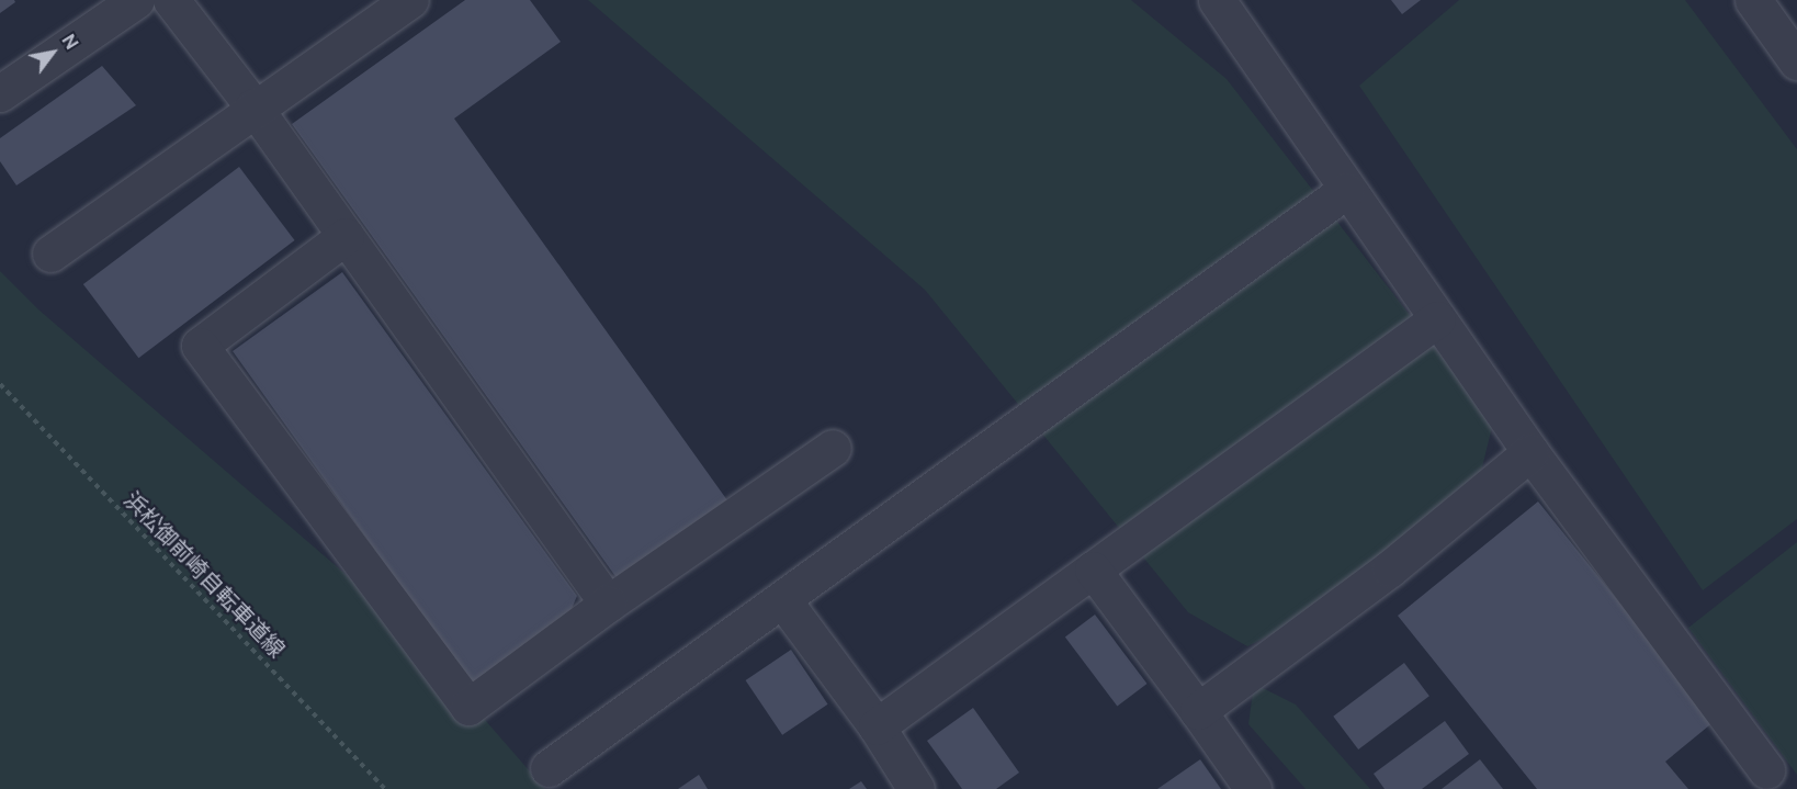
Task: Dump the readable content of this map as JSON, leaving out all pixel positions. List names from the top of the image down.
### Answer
{
  "streets": {
    "path": ["浜松御前崎自転車道線"]
  },
  "north": "top right"
}
